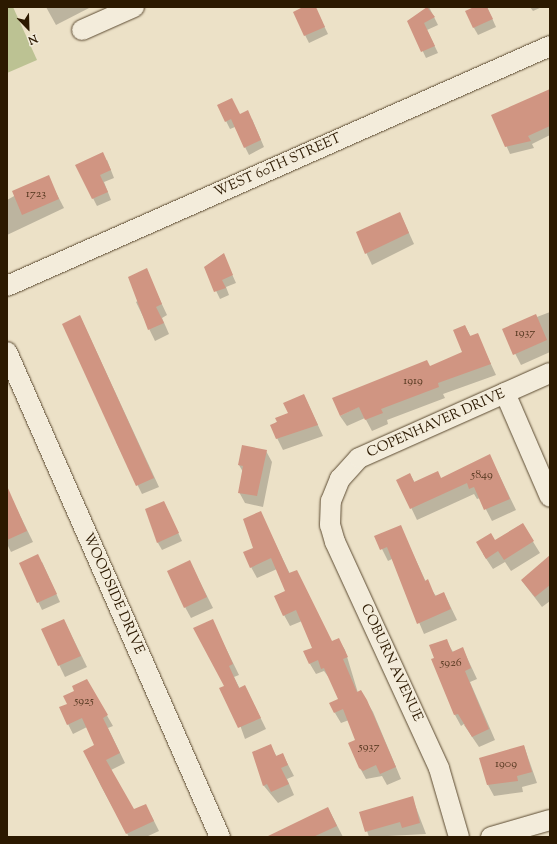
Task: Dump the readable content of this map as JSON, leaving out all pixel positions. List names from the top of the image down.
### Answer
{
  "streets": {
    "street": [
      "WEST 60TH STREET",
      "COPENHAVER DRIVE",
      "WOODSIDE DRIVE",
      "COBURN AVENUE"
    ]
  },
  "crossings": [
    ["COPENHAVER DRIVE", "COBURN AVENUE"]
  ],
  "house_numbers": [
    "1723",
    "1937",
    "1919",
    "5849",
    "5926",
    "5925",
    "5937",
    "1909"
  ],
  "north": "bottom right"
}
